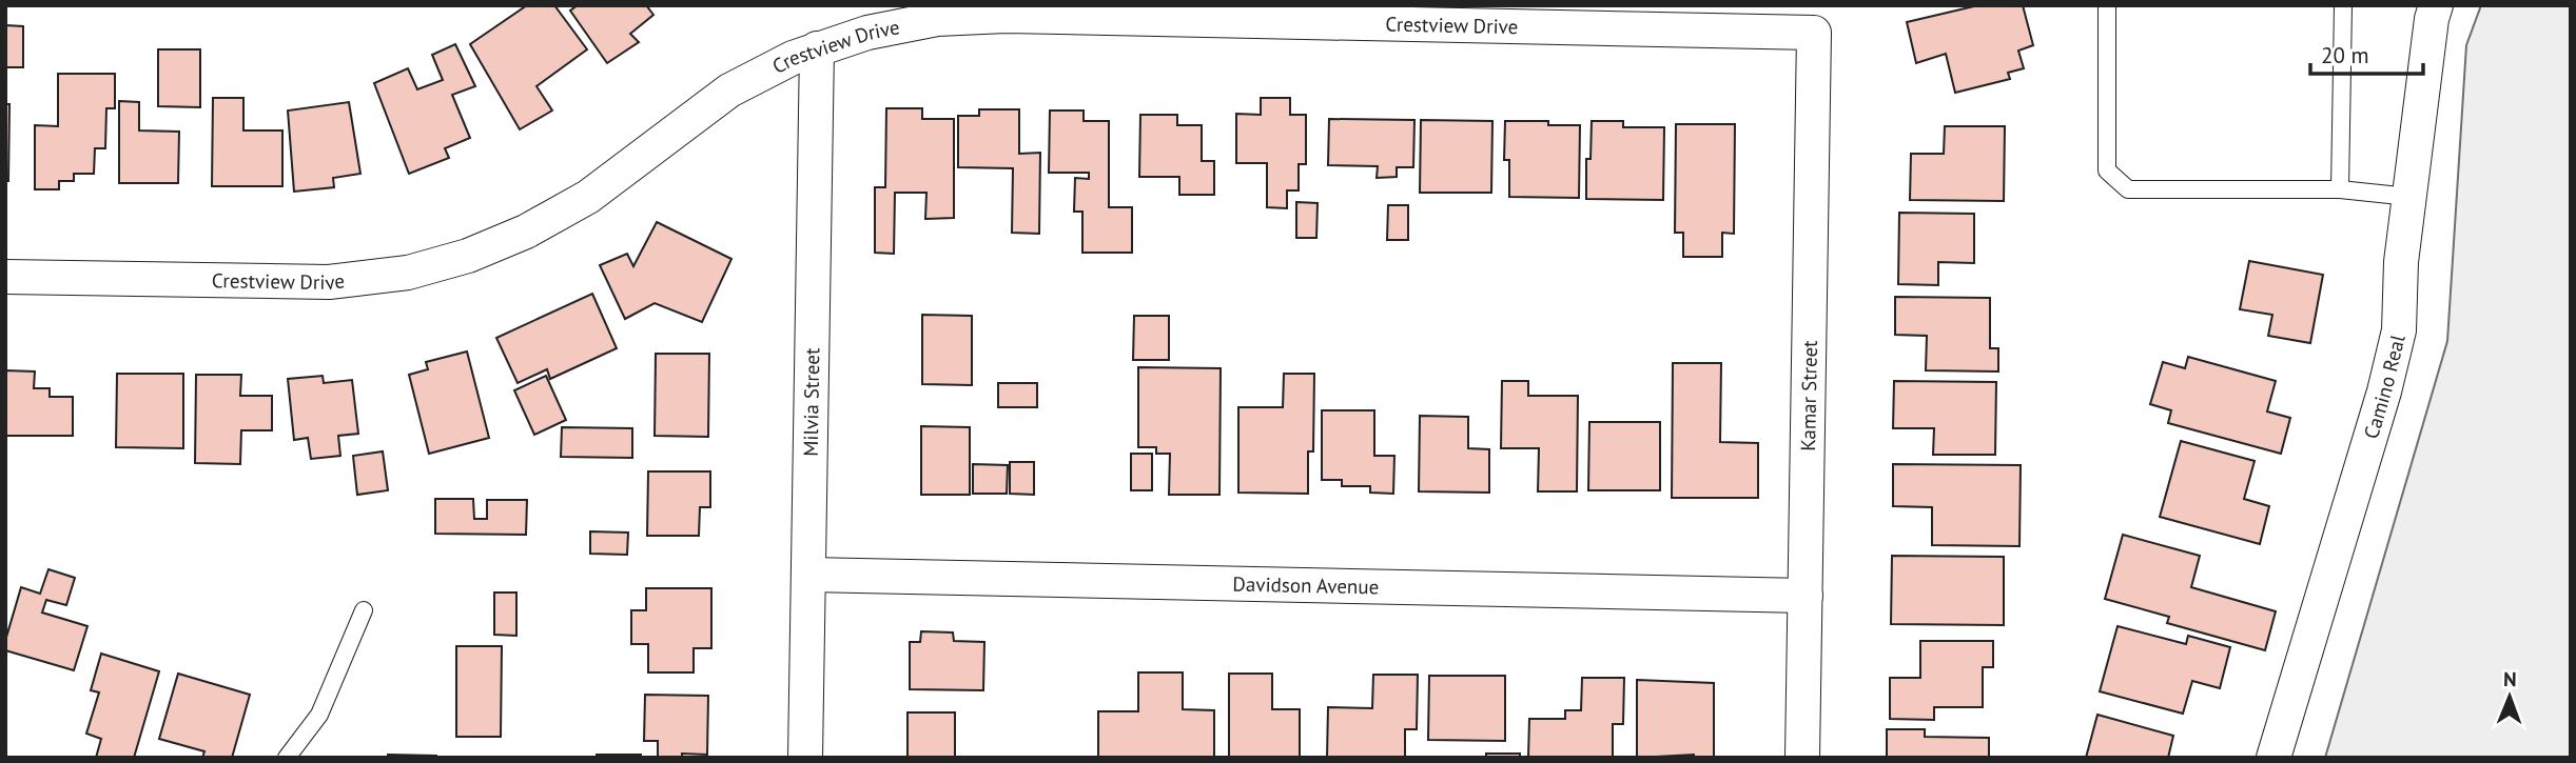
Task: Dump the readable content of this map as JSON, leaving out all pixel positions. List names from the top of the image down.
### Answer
{
  "streets": {
    "street": [
      "Crestview Drive",
      "Camino Real",
      "Kamar Street",
      "Milvia Street",
      "Davidson Avenue"
    ]
  },
  "crossings": [
    ["Crestview Drive", "Kamar Street"],
    ["Crestview Drive", "Milvia Street"],
    ["Kamar Street", "Davidson Avenue"],
    ["Milvia Street", "Davidson Avenue"]
  ],
  "scale_bar": "20 m",
  "north": "top"
}
